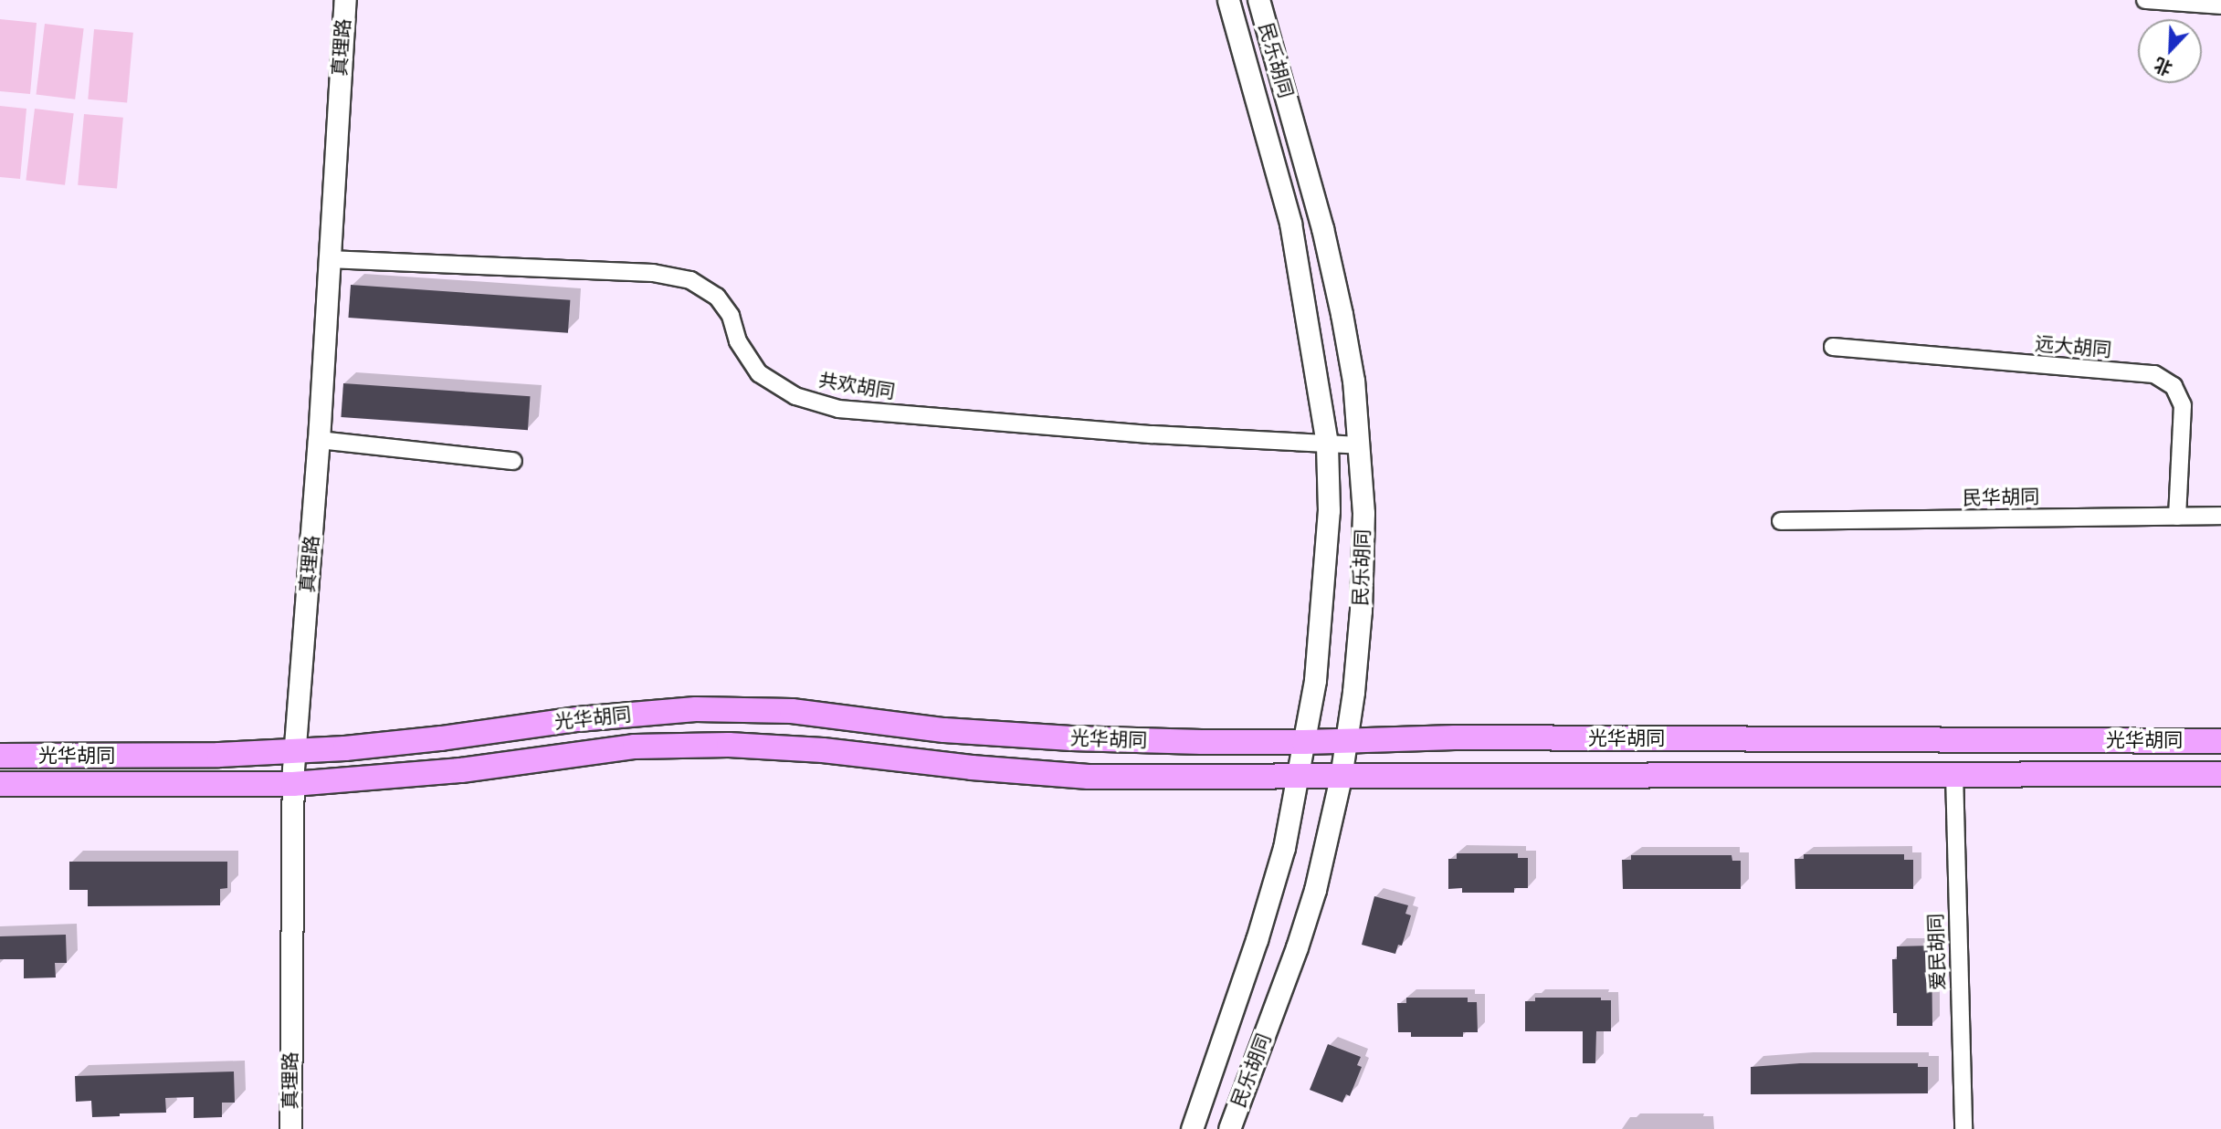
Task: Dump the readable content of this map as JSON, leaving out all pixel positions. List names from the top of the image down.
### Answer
{
  "streets": {
    "main road": ["光华胡同"],
    "street": [
      "真理路",
      "民乐胡同",
      "远大胡同",
      "共欢胡同",
      "民华胡同",
      "爱民胡同"
    ]
  },
  "crossings": [
    ["真理路", "共欢胡同"],
    ["真理路", "光华胡同"],
    ["民乐胡同", "共欢胡同"],
    ["民乐胡同", "光华胡同"],
    ["远大胡同", "民华胡同"],
    ["光华胡同", "爱民胡同"]
  ],
  "north": "bottom left"
}
